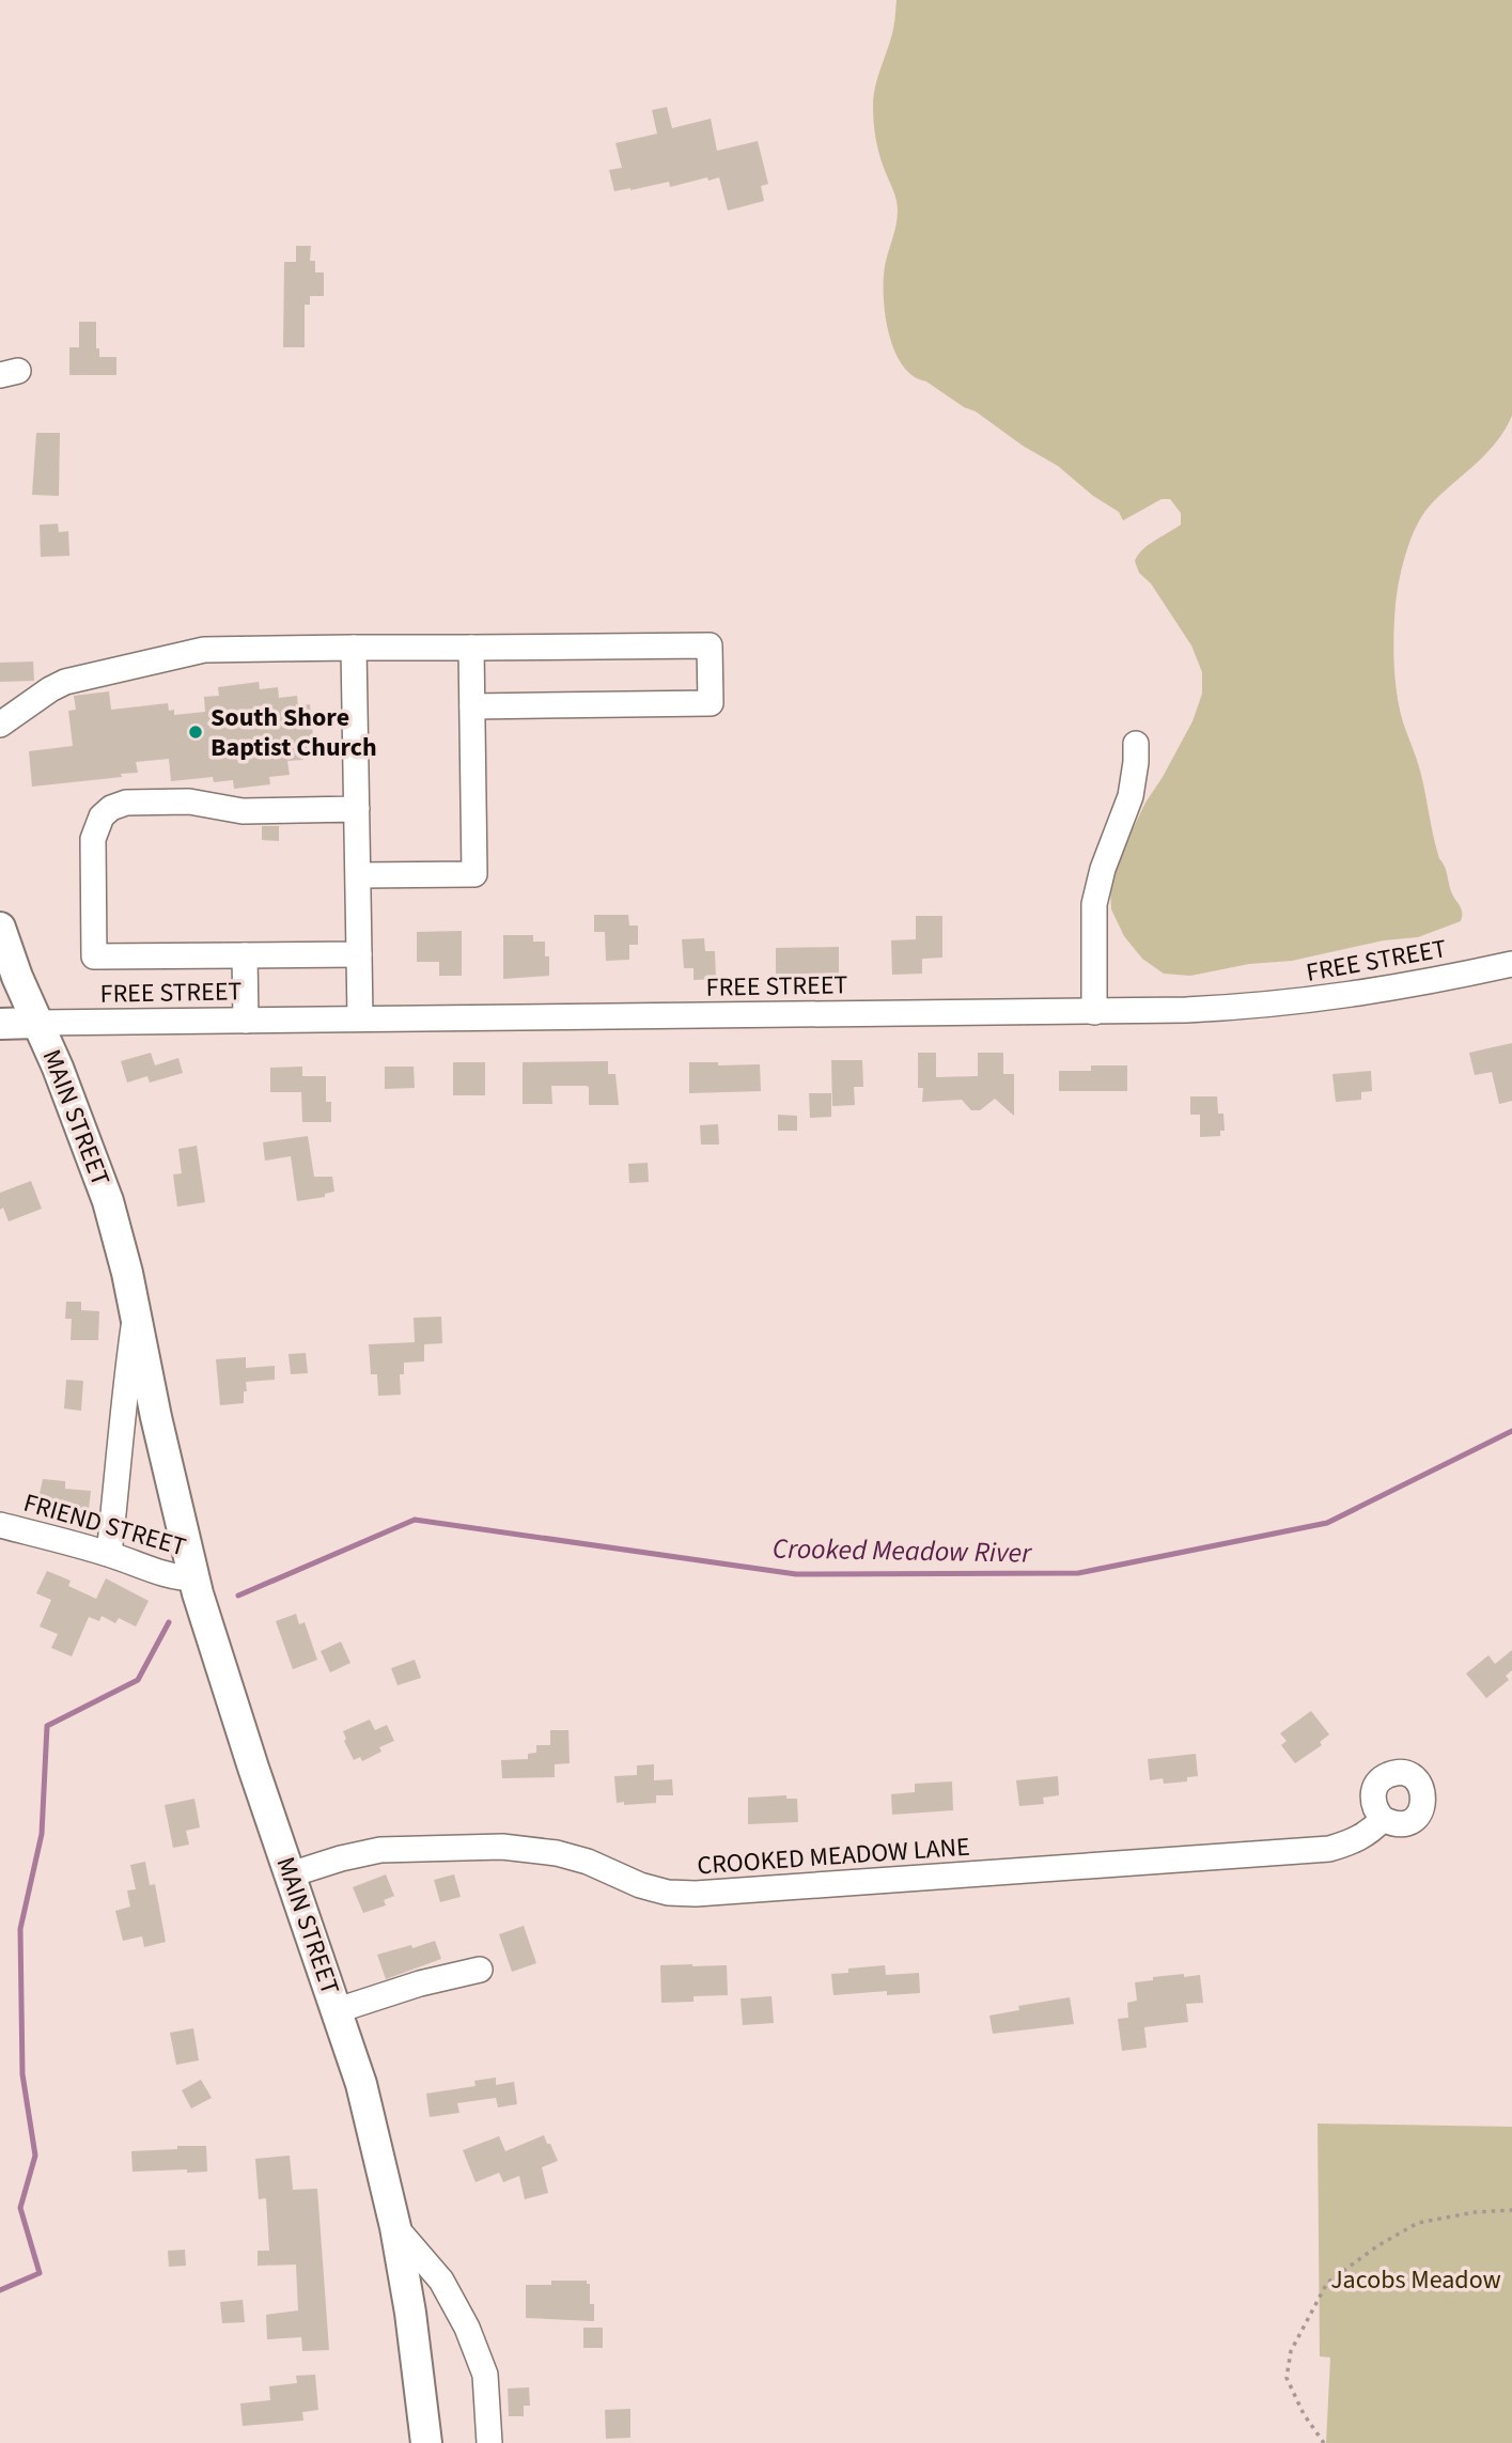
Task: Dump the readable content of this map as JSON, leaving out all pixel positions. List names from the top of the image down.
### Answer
{
  "streets": {
    "main road": ["MAIN STREET"],
    "street": ["FREE STREET", "FRIEND STREET", "CROOKED MEADOW LANE"]
  },
  "crossings": [
    ["FREE STREET", "MAIN STREET"],
    ["MAIN STREET", "FRIEND STREET"],
    ["MAIN STREET", "CROOKED MEADOW LANE"]
  ],
  "water": ["Crooked Meadow River"],
  "parks": ["Jacobs Meadow"],
  "places": ["South Shore Baptist Church"]
}
